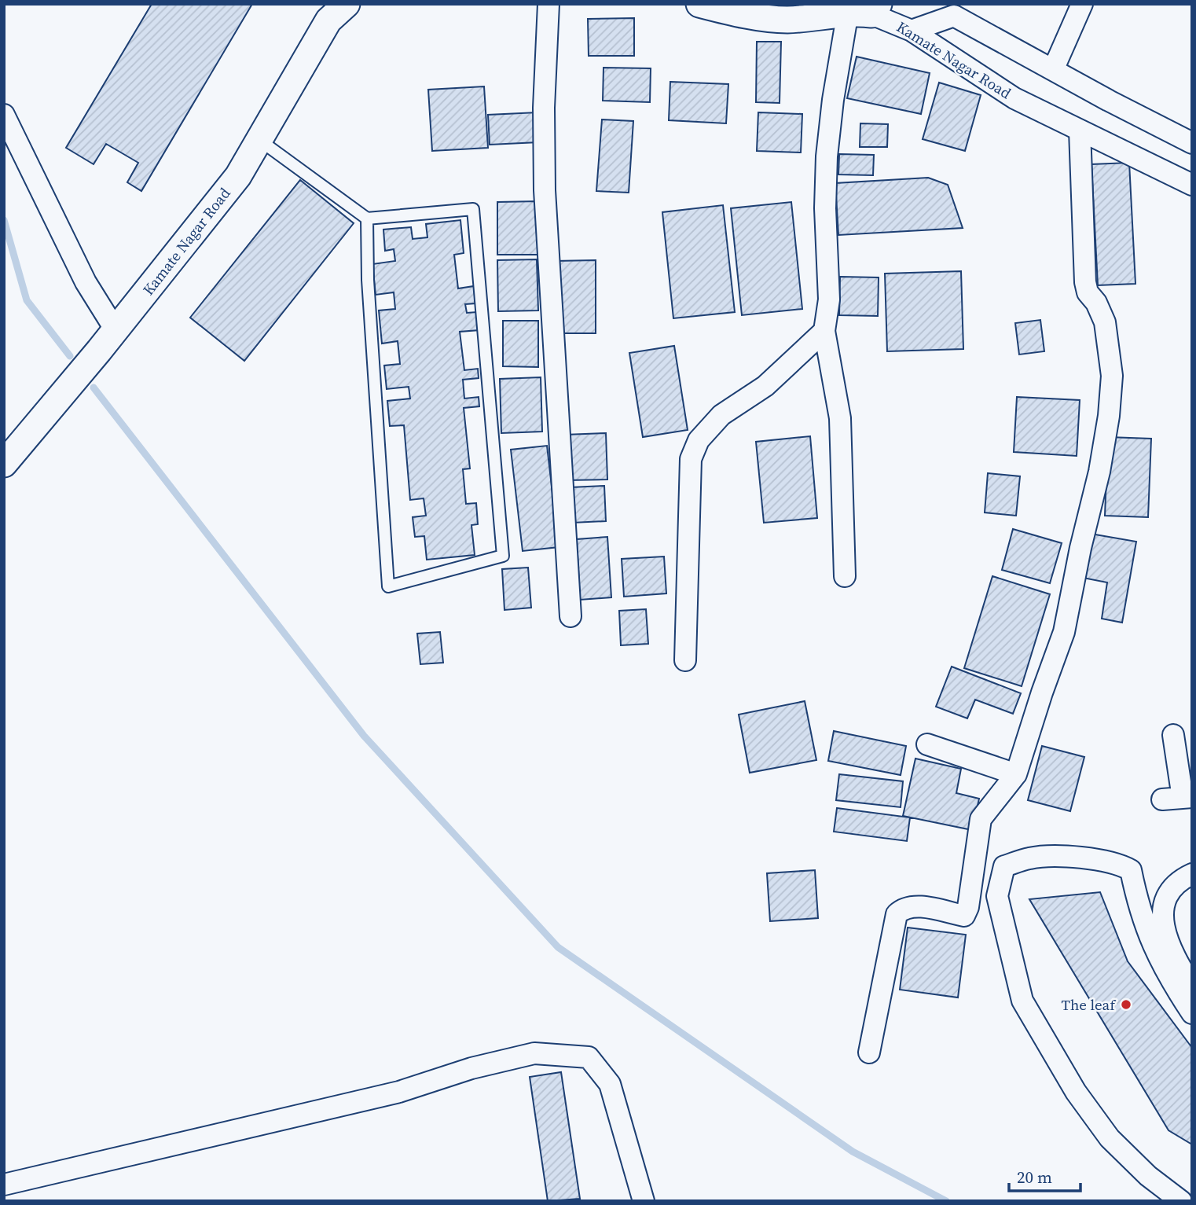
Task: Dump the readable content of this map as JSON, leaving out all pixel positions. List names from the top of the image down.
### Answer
{
  "streets": {
    "street": ["Kamate Nagar Road"]
  },
  "places": ["The leaf"],
  "scale_bar": "20 m"
}
